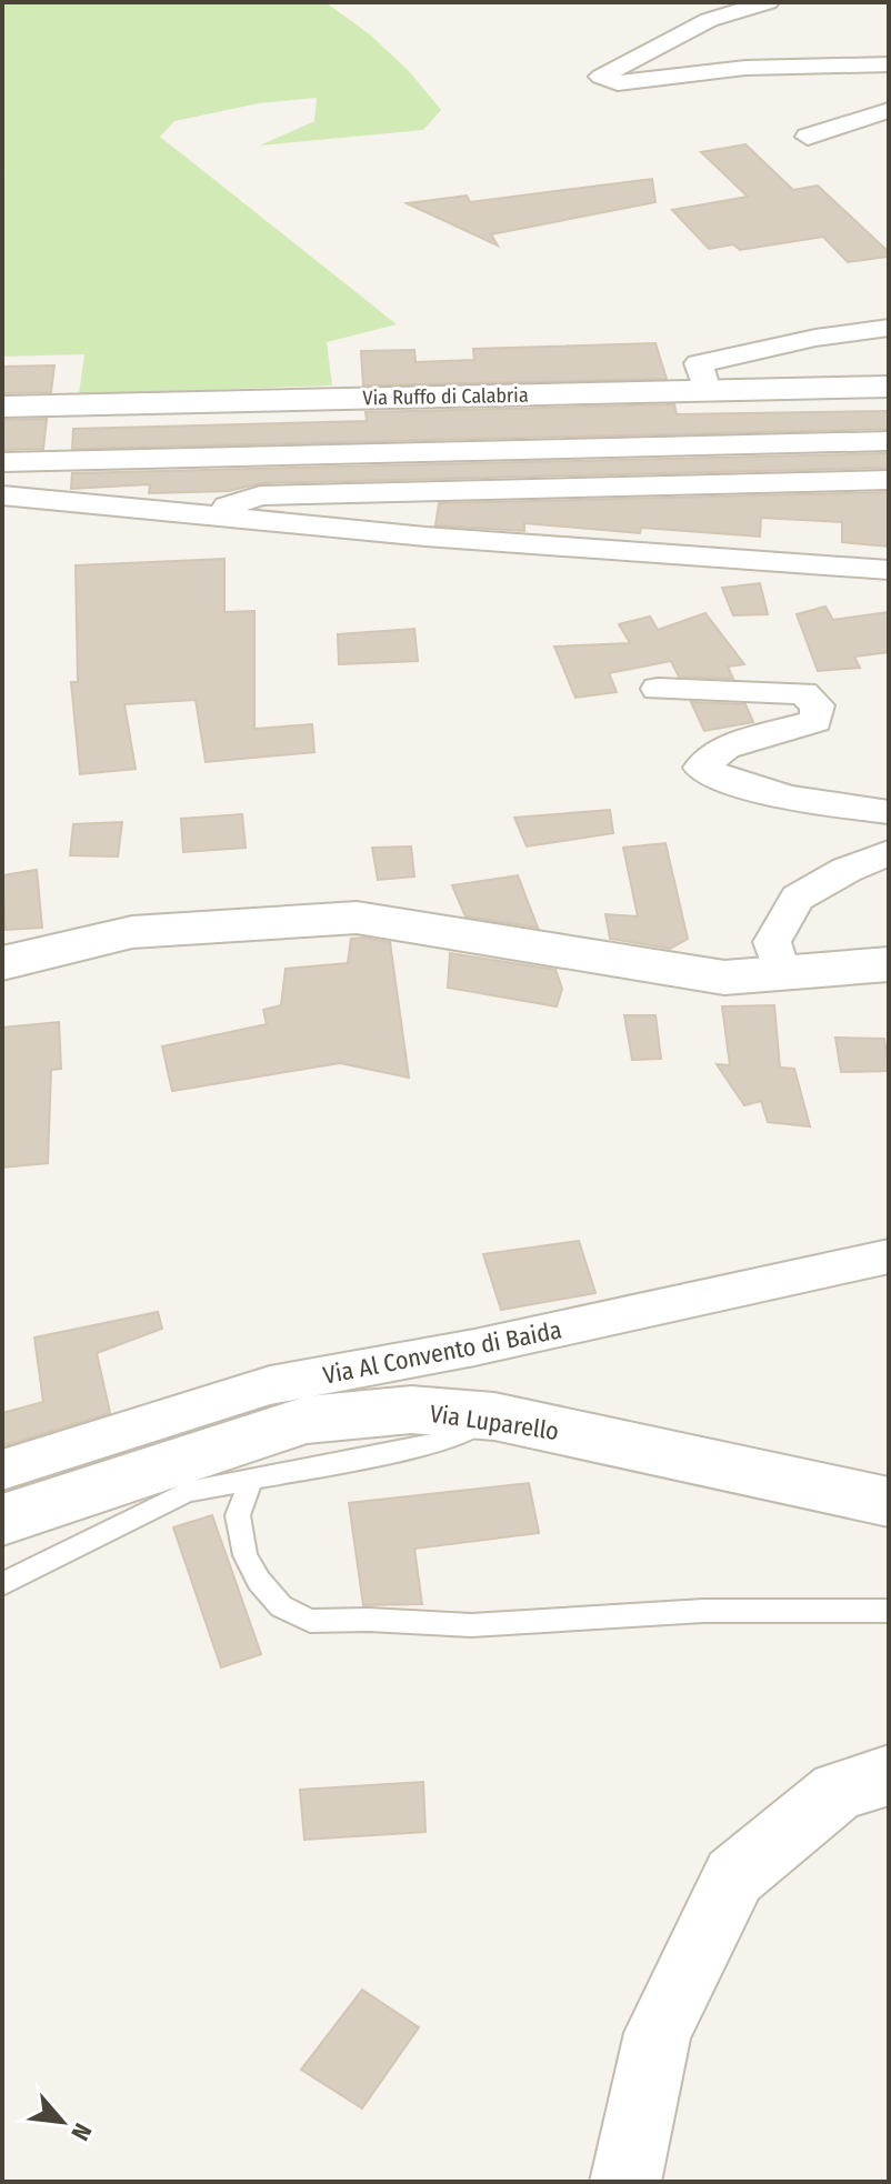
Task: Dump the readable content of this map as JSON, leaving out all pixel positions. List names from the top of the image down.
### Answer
{
  "streets": {
    "street": ["Via Ruffo di Calabria", "Via Al Convento di Baida", "Via Luparello"]
  },
  "north": "bottom right"
}
